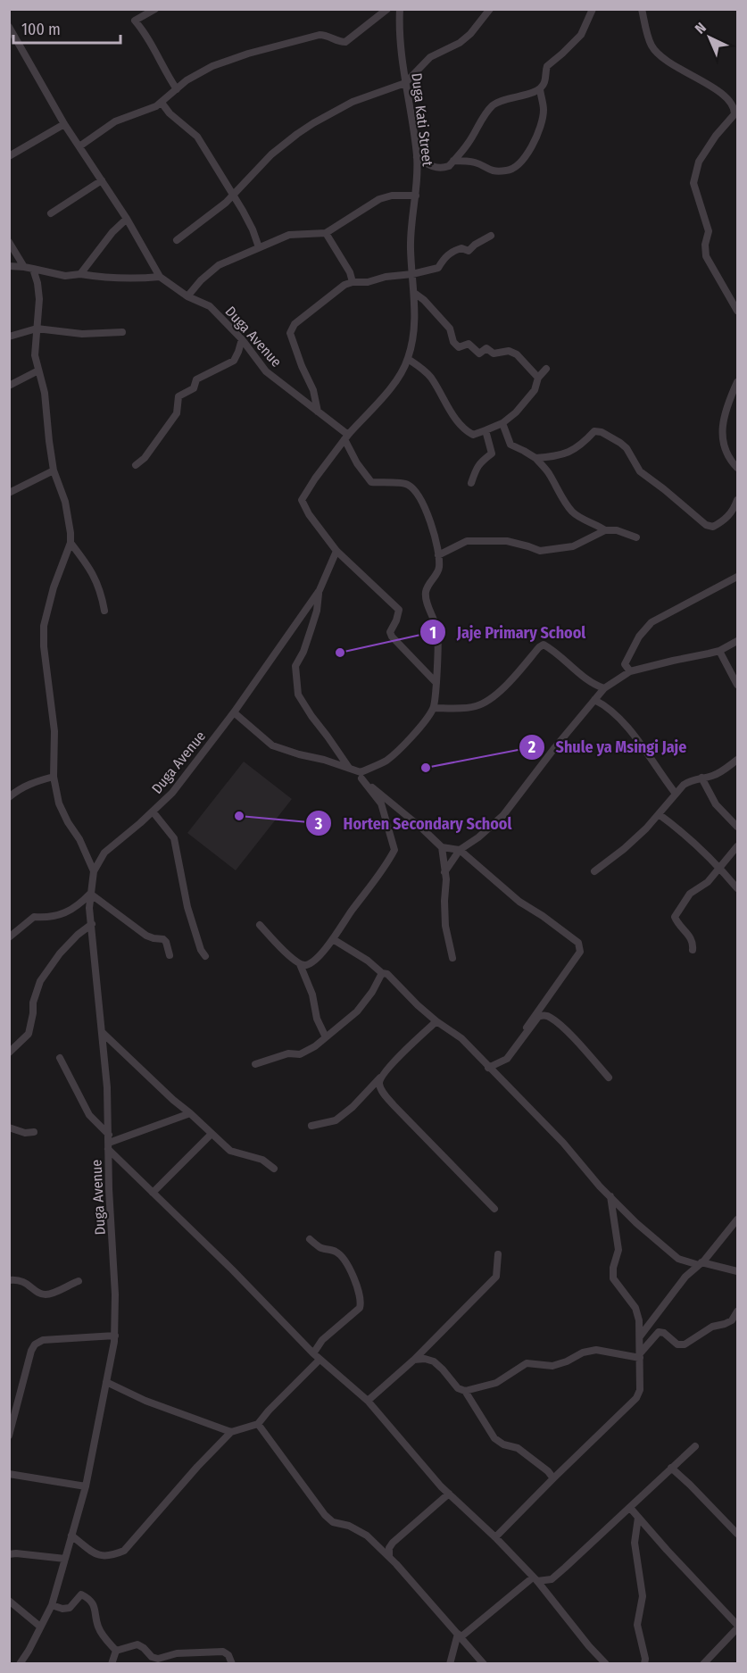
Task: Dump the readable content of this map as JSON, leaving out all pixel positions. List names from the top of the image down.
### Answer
{
  "streets": {
    "street": ["Duga Kati Street", "Duga Avenue"]
  },
  "crossings": [
    ["Duga Kati Street", "Duga Avenue"]
  ],
  "places": ["Jaje Primary School", "Shule ya Msingi Jaje", "Horten Secondary School"],
  "scale_bar": "100 m",
  "north": "top left"
}
